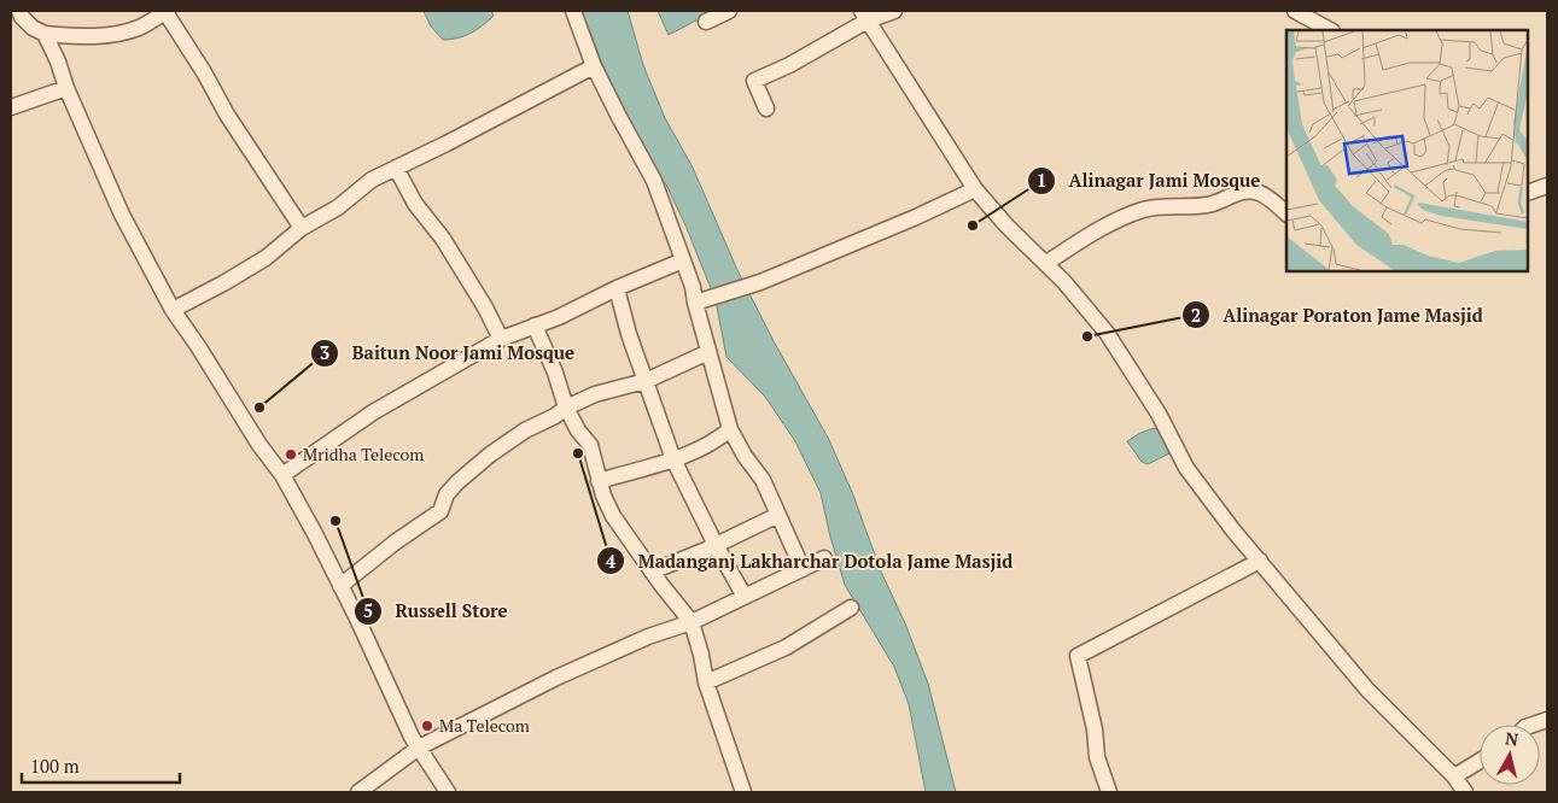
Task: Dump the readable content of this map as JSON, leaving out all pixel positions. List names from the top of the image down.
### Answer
{
  "places": [
    "Alinagar Jami Mosque",
    "Alinagar Poraton Jame Masjid",
    "Baitun Noor Jami Mosque",
    "Madanganj Lakharchar Dotola Jame Masjid",
    "Mridha Telecom",
    "Russell Store",
    "Ma Telecom"
  ],
  "scale_bar": "100 m",
  "north": "top"
}
